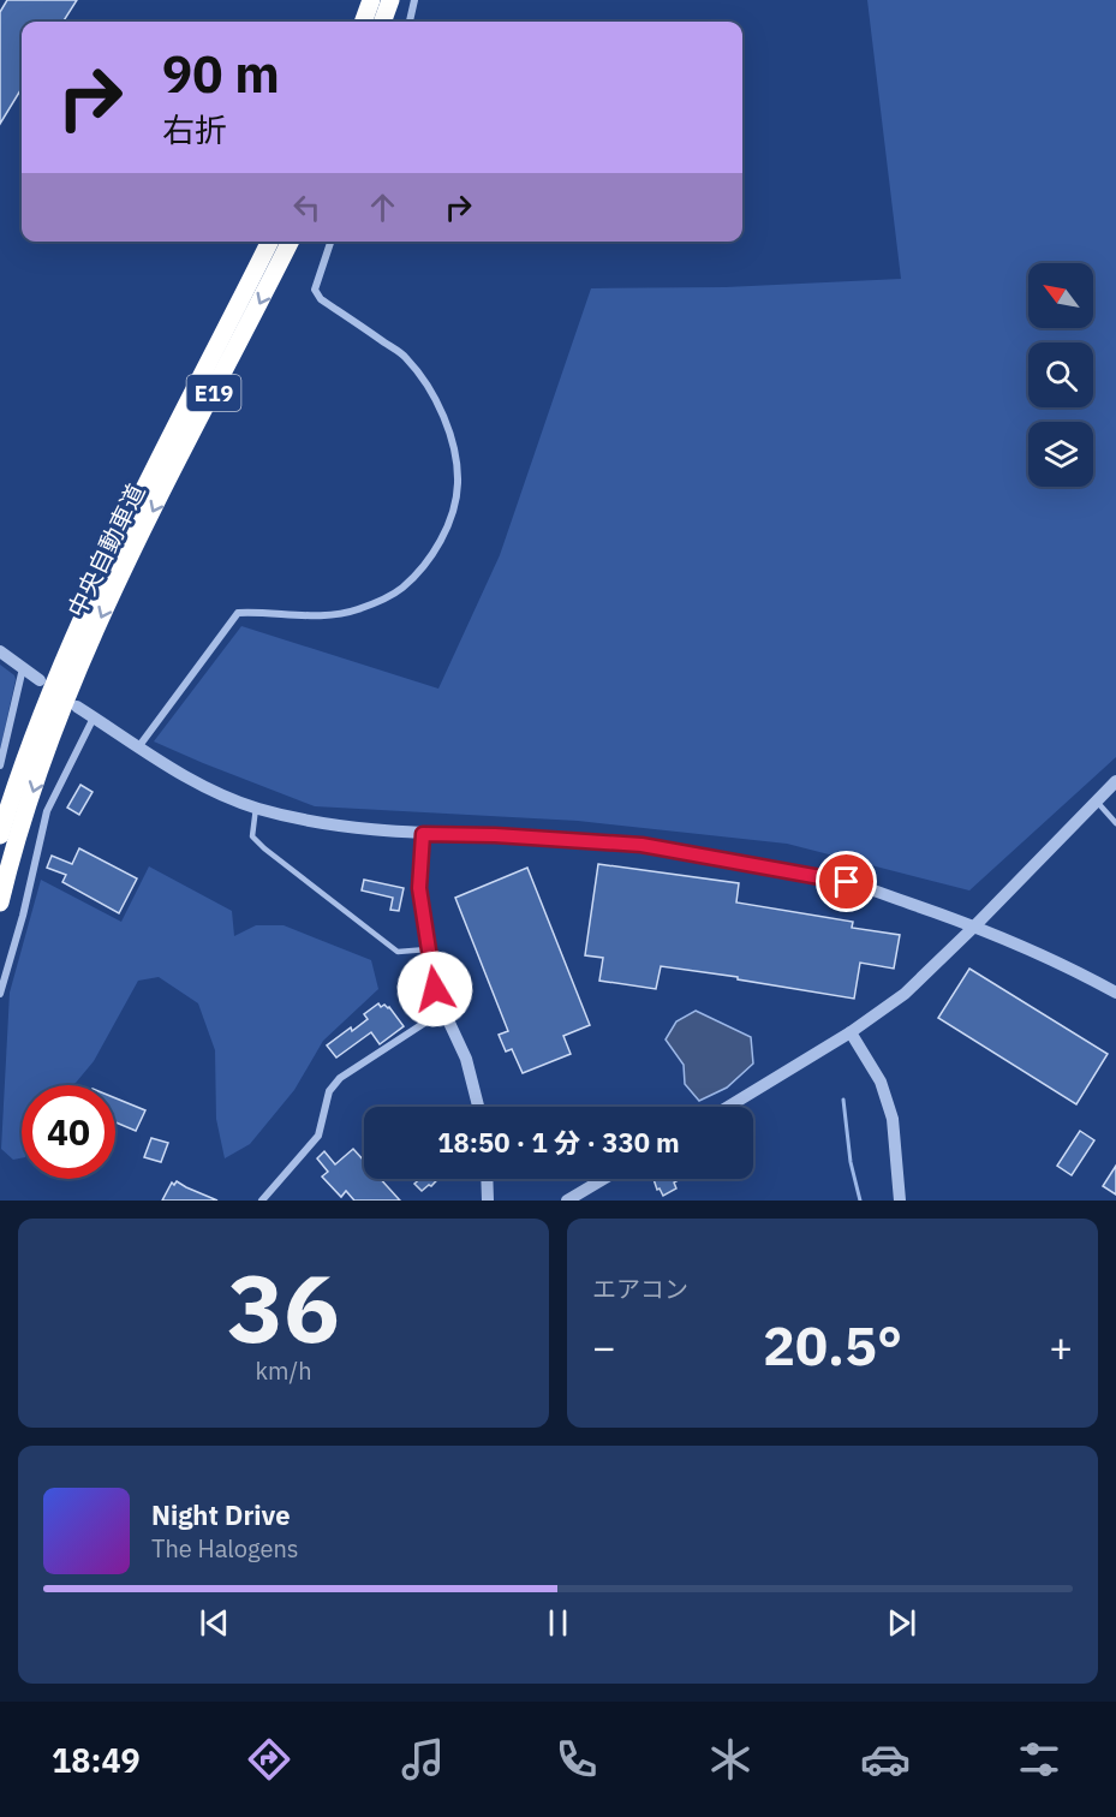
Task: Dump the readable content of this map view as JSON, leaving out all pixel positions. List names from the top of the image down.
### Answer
{
  "streets": {
    "highway": ["E19", "中央自動車道"]
  },
  "north": "top left",
  "page": {
    "turn": ["90 m", "右折"],
    "limit": "40",
    "trip": "18:50 · 1 分 · 330 m",
    "tile": [
      ["36", "km/h"],
      "エアコン"
    ],
    "heat": ["−", "20.5°", "+"],
    "song": ["Night Drive", "The Halogens"],
    "tabs": "18:49"
  }
}
